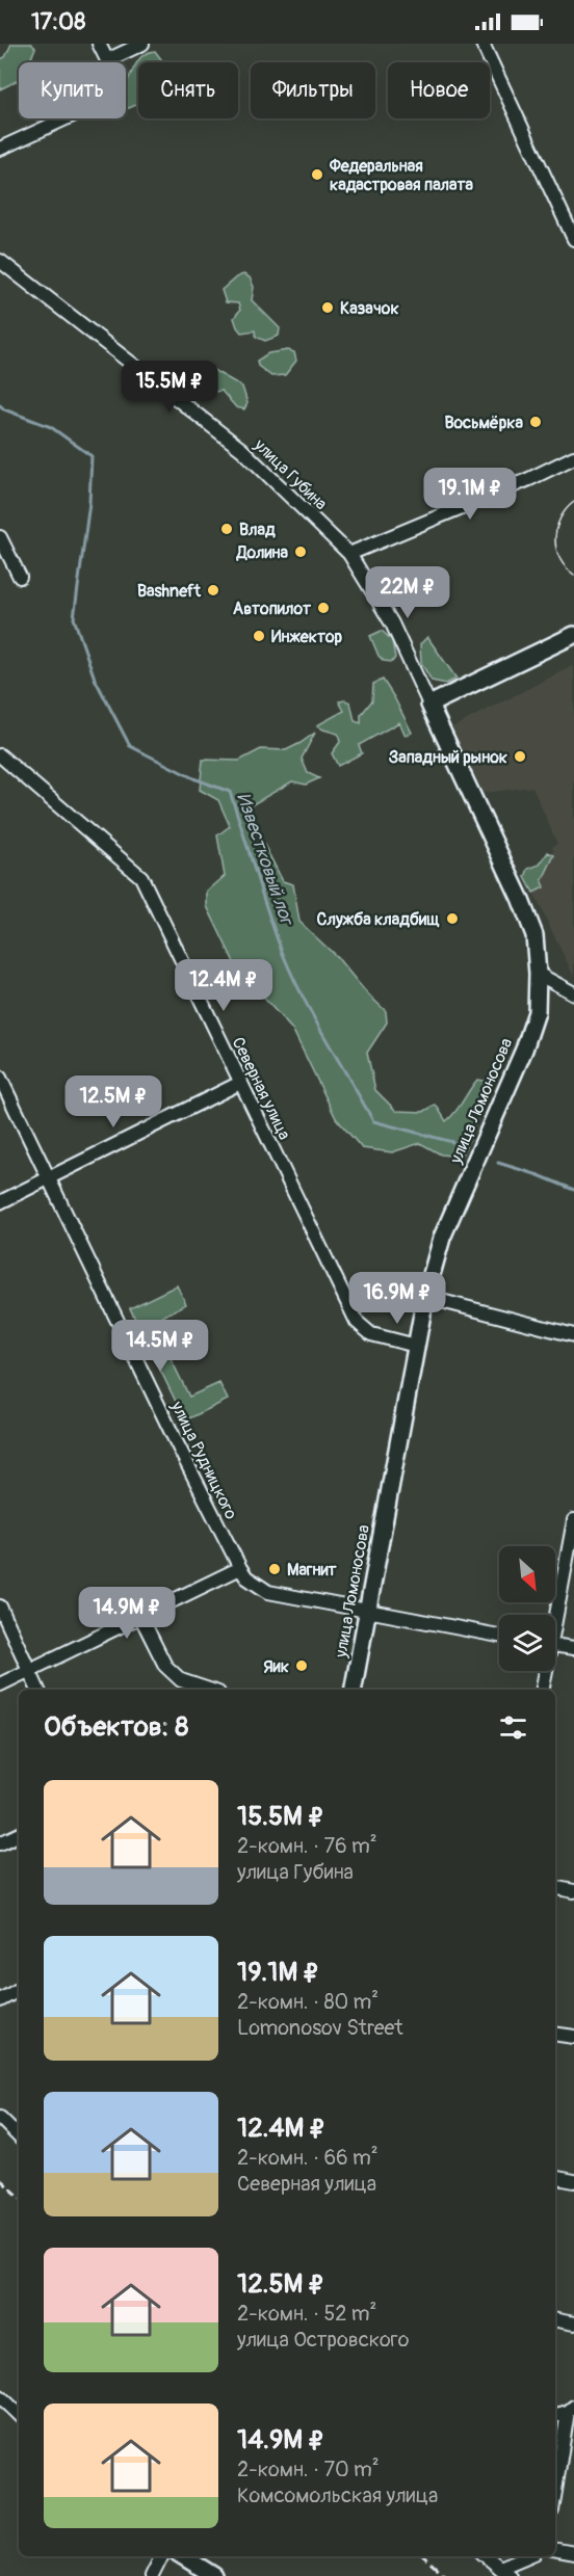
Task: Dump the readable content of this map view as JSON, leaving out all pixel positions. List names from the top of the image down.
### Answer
{
  "streets": {
    "main road": ["улица Ломоносова"],
    "street": ["улица Губина", "Северная улица", "улица Рудницкого"]
  },
  "crossings": [
    ["улица Губина", "улица Ломоносова"],
    ["Северная улица", "улица Ломоносова"],
    ["улица Ломоносова", "улица Рудницкого"]
  ],
  "water": ["Известковый лог"],
  "places": [
    "Федеральная кадастровая палата",
    "Казачок",
    "Восьмёрка",
    "Влад",
    "Долина",
    "Bashneft",
    "Автопилот",
    "Инжектор",
    "Западный рынок",
    "Служба кладбищ",
    "Магнит",
    "Яик"
  ],
  "north": "bottom right",
  "page": {
    "status": "17:08",
    "chip": [
      "Купить",
      "Снять",
      "Фильтры",
      "Новое"
    ],
    "price": [
      "15.5M ₽",
      "19.1M ₽",
      "22M ₽",
      "12.4M ₽",
      "12.5M ₽",
      "16.9M ₽",
      "14.5M ₽",
      "14.9M ₽"
    ],
    "heading": "Объектов: 8",
    "list": [
      {
        "name": "15.5M ₽",
        "note": "2-комн. · 76 m² · улица Губина"
      },
      {
        "name": "19.1M ₽",
        "note": "2-комн. · 80 m² · Lomonosov Street"
      },
      {
        "name": "12.4M ₽",
        "note": "2-комн. · 66 m² · Северная улица"
      },
      {
        "name": "12.5M ₽",
        "note": "2-комн. · 52 m² · улица Островского"
      },
      {
        "name": "14.9M ₽",
        "note": "2-комн. · 70 m² · Комсомольская улица"
      }
    ]
  }
}
